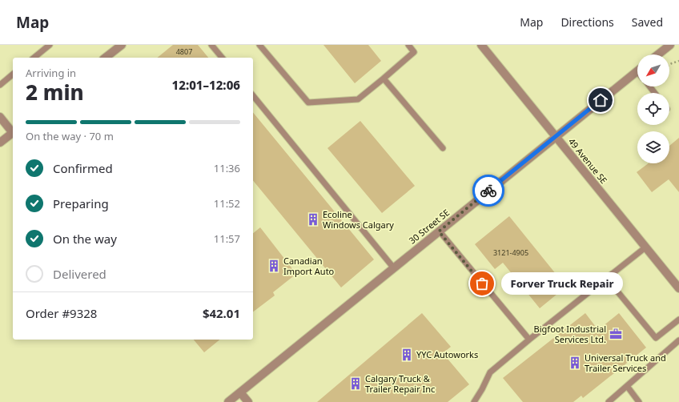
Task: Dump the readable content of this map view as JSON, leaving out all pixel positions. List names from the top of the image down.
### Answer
{
  "streets": {
    "street": ["49 Avenue SE", "30 Street SE"]
  },
  "crossings": [
    ["49 Avenue SE", "30 Street SE"]
  ],
  "places": {
    "building": [
      "Ecoline Windows Calgary",
      "Canadian Import Auto",
      "YYC Autoworks",
      "Universal Truck and Trailer Services",
      "Calgary Truck & Trailer Repair Inc"
    ],
    "other": ["Forver Truck Repair"],
    "office": ["Bigfoot Industrial Services Ltd."]
  },
  "house_numbers": ["4807", "3121-4905"],
  "north": "bottom left",
  "page": {
    "header": "Map",
    "nav": ["Map", "Directions", "Saved"],
    "heading": ["2 min", "Arriving in", "12:01–12:06"],
    "panel": ["Order #9328", "$42.01"],
    "bar": "On the way · 70 m",
    "list": [
      ["Confirmed", "11:36"],
      ["Preparing", "11:52"],
      ["On the way", "11:57"],
      "Delivered"
    ],
    "bubble": "Forver Truck Repair"
  }
}
